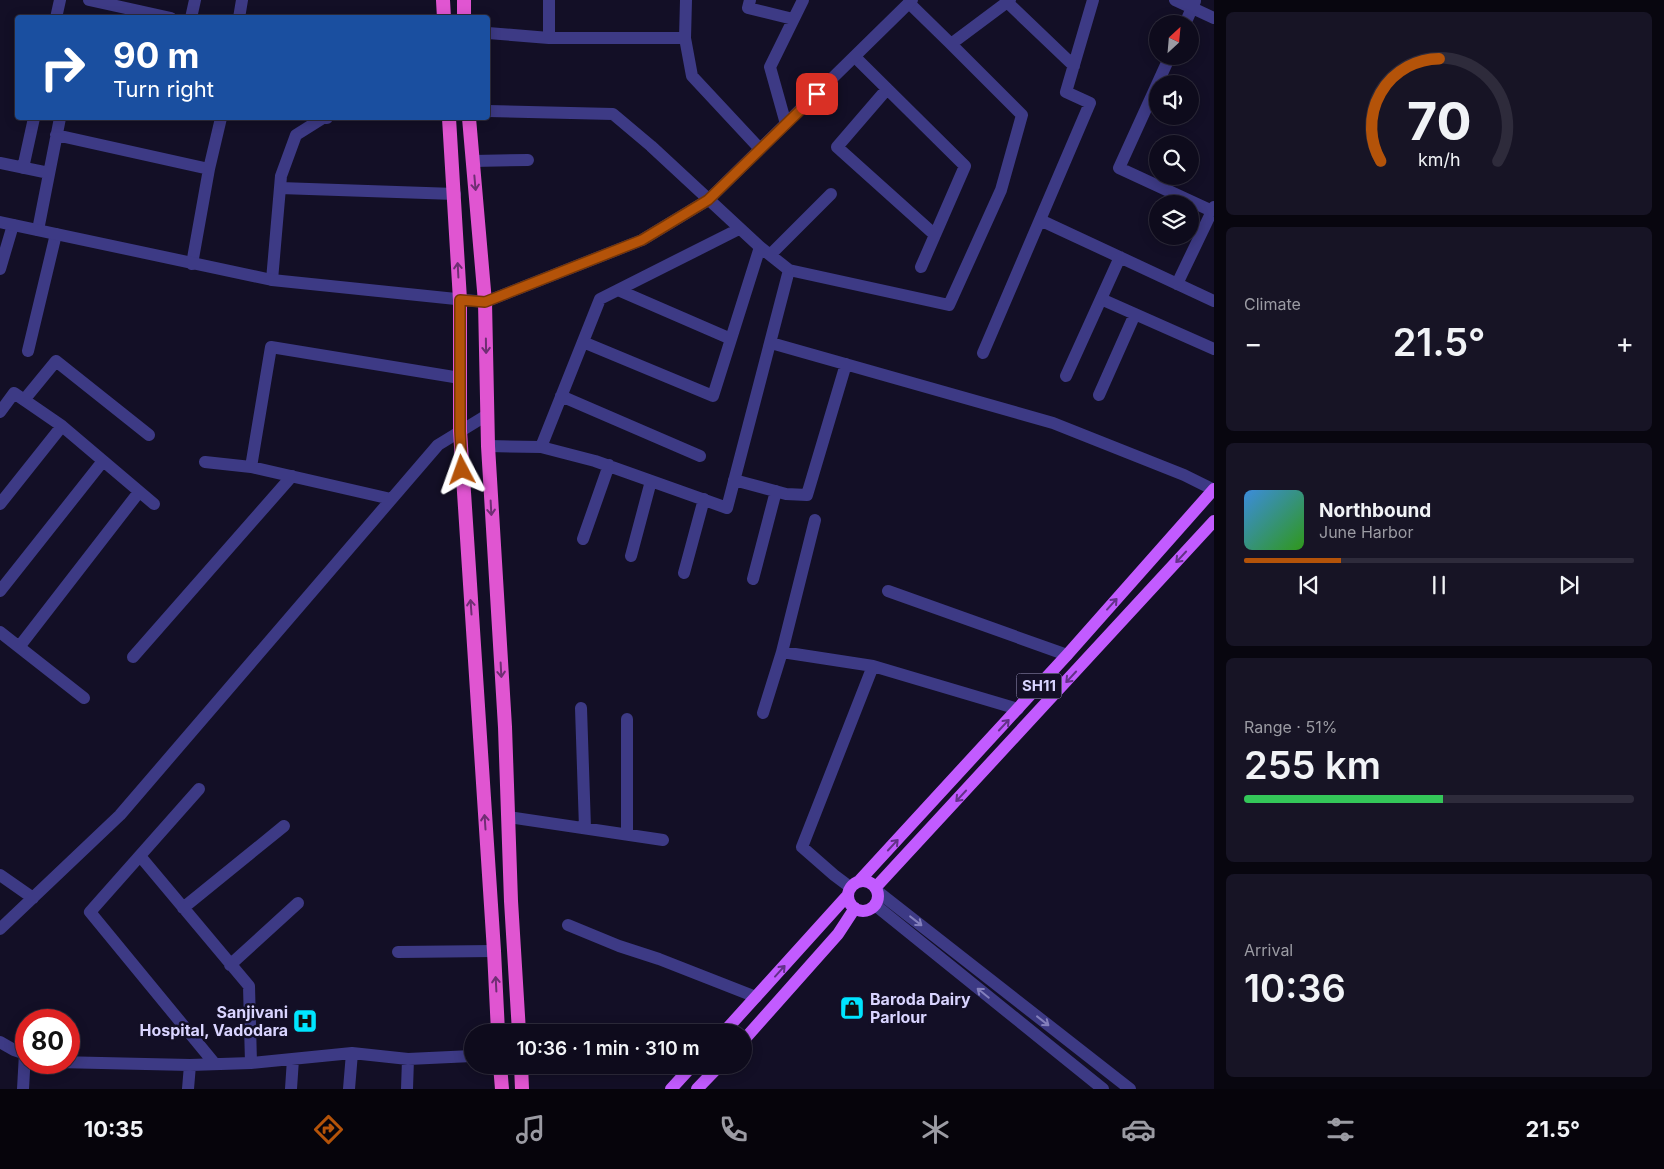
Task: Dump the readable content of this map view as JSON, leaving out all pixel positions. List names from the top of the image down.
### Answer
{
  "streets": {
    "main road": ["SH11"]
  },
  "places": {
    "shop": ["Baroda Dairy Parlour"],
    "hospital": ["Sanjivani Hospital, Vadodara"]
  },
  "north": "top right",
  "page": {
    "turn": ["90 m", "Turn right"],
    "tile": [
      "Climate",
      ["Range · 51%", "255 km"],
      ["Arrival", "10:36"]
    ],
    "heat": ["−", "21.5°", "+"],
    "song": ["Northbound", "June Harbor"],
    "limit": "80",
    "trip": "10:36 · 1 min · 310 m",
    "tabs": ["10:35", "21.5°"],
    "gauge": ["70", "km/h"]
  }
}
